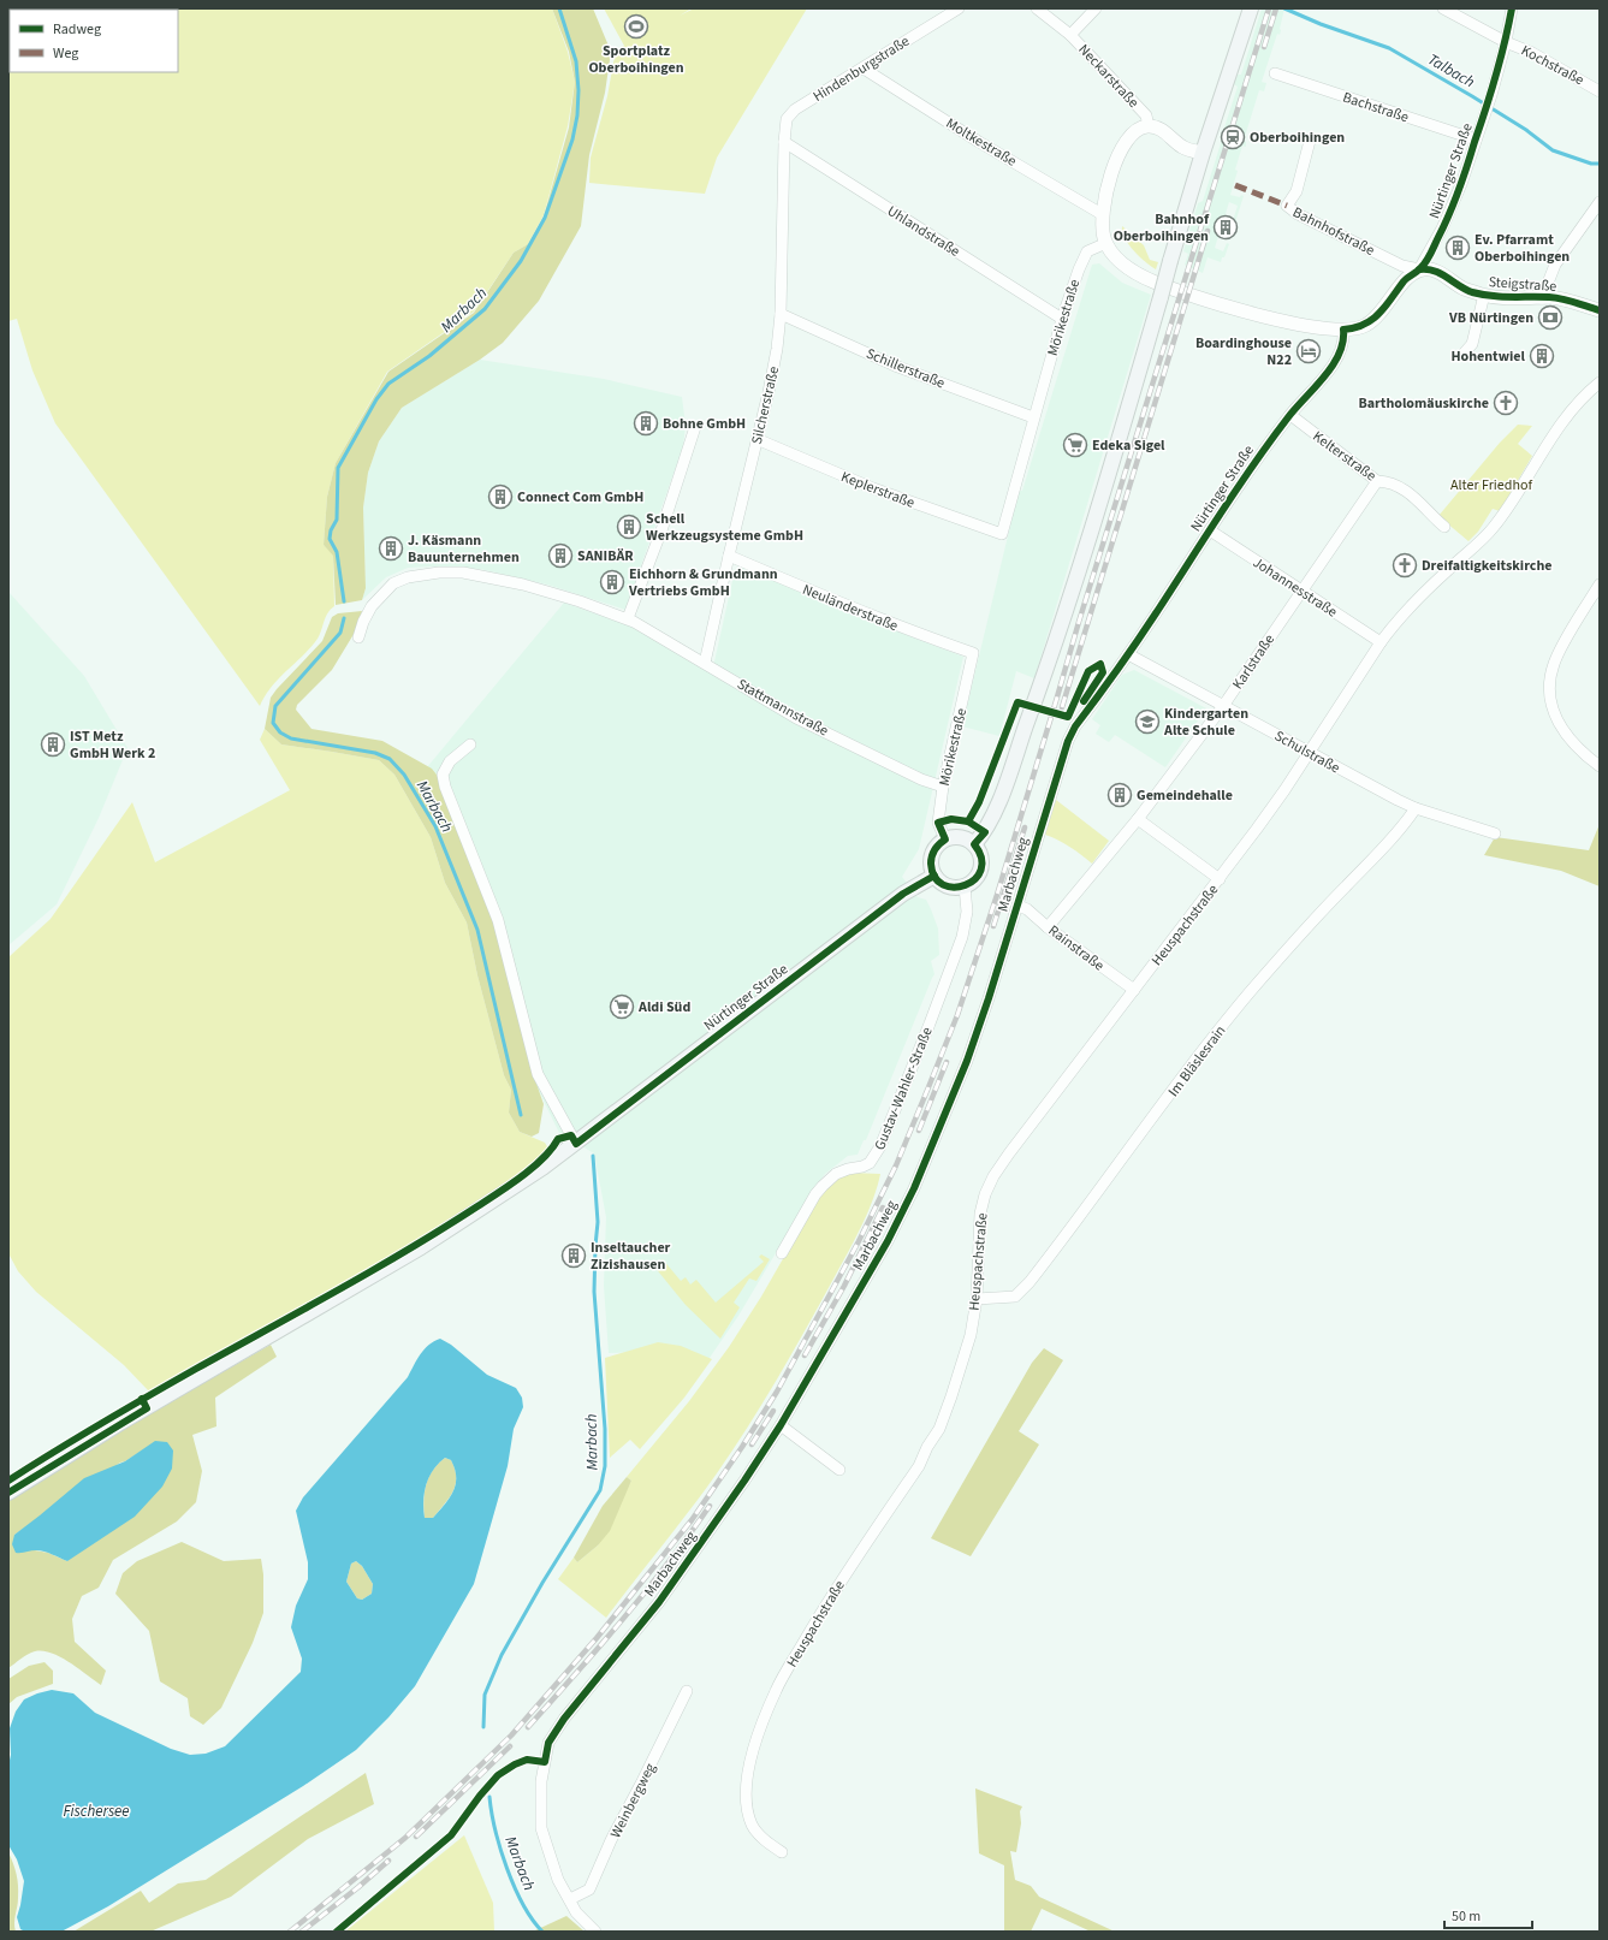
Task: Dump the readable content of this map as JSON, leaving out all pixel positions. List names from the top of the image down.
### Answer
{
  "streets": {
    "main road": ["Nürtinger Straße"],
    "street": [
      "Kochstraße",
      "Hindenburgstraße",
      "Neckarstraße",
      "Bachstraße",
      "Moltkestraße",
      "Uhlandstraße",
      "Bahnhofstraße",
      "Steigstraße",
      "Mörikestraße",
      "Schillerstraße",
      "Silcherstraße",
      "Kelterstraße",
      "Keplerstraße",
      "Johannesstraße",
      "Neuländerstraße",
      "Karlstraße",
      "Stattmannstraße",
      "Schulstraße",
      "Marbachweg",
      "Heuspachstraße",
      "Rainstraße",
      "Im Bläslesrain",
      "Gustav-Wahler-Straße",
      "Weinbergweg"
    ]
  },
  "crossings": [
    ["Kochstraße", "Nürtinger Straße"],
    ["Hindenburgstraße", "Moltkestraße"],
    ["Hindenburgstraße", "Uhlandstraße"],
    ["Hindenburgstraße", "Silcherstraße"],
    ["Bachstraße", "Nürtinger Straße"],
    ["Nürtinger Straße", "Bahnhofstraße"],
    ["Nürtinger Straße", "Steigstraße"],
    ["Nürtinger Straße", "Mörikestraße"],
    ["Nürtinger Straße", "Kelterstraße"],
    ["Nürtinger Straße", "Johannesstraße"],
    ["Nürtinger Straße", "Schulstraße"],
    ["Nürtinger Straße", "Marbachweg"],
    ["Nürtinger Straße", "Gustav-Wahler-Straße"],
    ["Uhlandstraße", "Mörikestraße"],
    ["Uhlandstraße", "Silcherstraße"],
    ["Bahnhofstraße", "Steigstraße"],
    ["Mörikestraße", "Schillerstraße"],
    ["Mörikestraße", "Keplerstraße"],
    ["Mörikestraße", "Neuländerstraße"],
    ["Mörikestraße", "Stattmannstraße"],
    ["Mörikestraße", "Gustav-Wahler-Straße"],
    ["Schillerstraße", "Silcherstraße"],
    ["Silcherstraße", "Keplerstraße"],
    ["Silcherstraße", "Neuländerstraße"],
    ["Silcherstraße", "Stattmannstraße"],
    ["Kelterstraße", "Karlstraße"],
    ["Johannesstraße", "Karlstraße"],
    ["Johannesstraße", "Heuspachstraße"],
    ["Karlstraße", "Schulstraße"],
    ["Karlstraße", "Rainstraße"],
    ["Schulstraße", "Heuspachstraße"],
    ["Schulstraße", "Im Bläslesrain"],
    ["Marbachweg", "Rainstraße"],
    ["Marbachweg", "Weinbergweg"],
    ["Heuspachstraße", "Rainstraße"],
    ["Heuspachstraße", "Im Bläslesrain"]
  ],
  "water": ["Talbach", "Marbach", "Fischersee"],
  "parks": ["Alter Friedhof"],
  "places": {
    "sports": ["Sportplatz Oberboihingen"],
    "station": ["Oberboihingen"],
    "building": [
      "Bahnhof Oberboihingen",
      "Ev. Pfarramt Oberboihingen",
      "Hohentwiel",
      "Bohne GmbH",
      "Connect Com GmbH",
      "Schell Werkzeugsysteme GmbH",
      "J. Käsmann Bauunternehmen",
      "SANIBÄR",
      "Eichhorn & Grundmann Vertriebs GmbH",
      "IST Metz GmbH Werk 2",
      "Gemeindehalle",
      "Inseltaucher Zizishausen"
    ],
    "bank": ["VB Nürtingen"],
    "hotel": ["Boardinghouse N22"],
    "church": ["Bartholomäuskirche", "Dreifaltigkeitskirche"],
    "supermarket": ["Edeka Sigel", "Aldi Süd"],
    "school or university": ["Kindergarten Alte Schule"]
  },
  "legend": ["Radweg", "Weg"],
  "scale_bar": "50 m"
}
